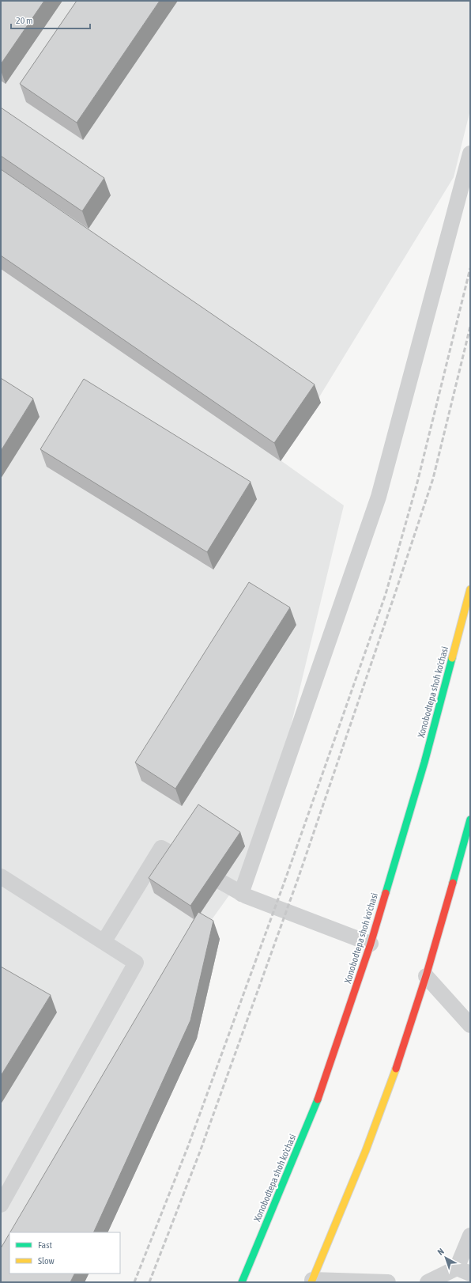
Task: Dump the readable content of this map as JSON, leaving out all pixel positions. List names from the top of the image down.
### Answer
{
  "streets": {
    "highway": ["Xonobodtepa shoh ko'chasi"]
  },
  "legend": ["Fast", "Slow"],
  "scale_bar": "20 m",
  "north": "top left"
}
